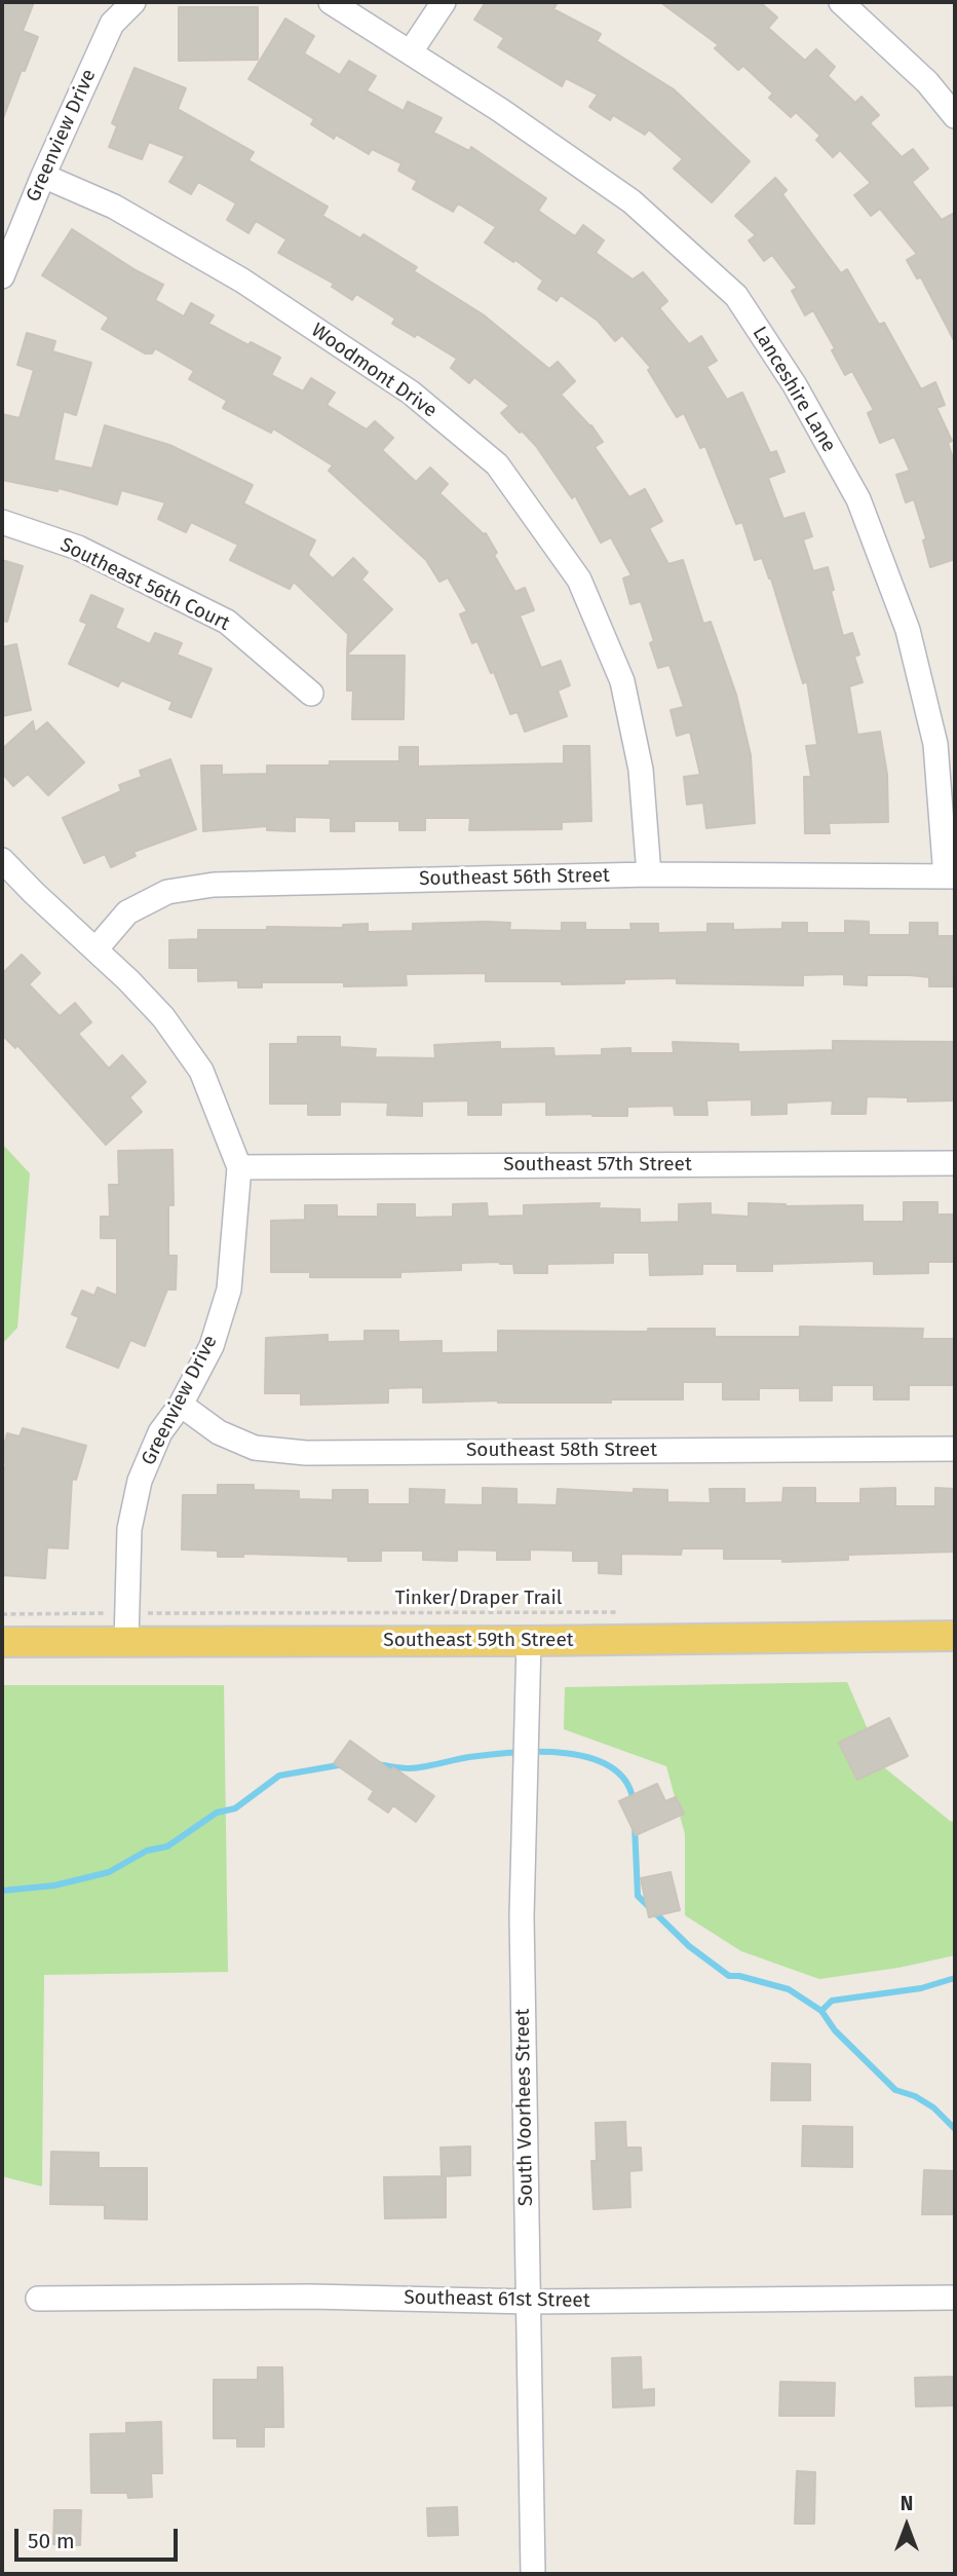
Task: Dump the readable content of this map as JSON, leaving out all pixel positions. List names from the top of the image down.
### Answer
{
  "streets": {
    "main road": ["Southeast 59th Street"],
    "street": [
      "Greenview Drive",
      "Woodmont Drive",
      "Lanceshire Lane",
      "Southeast 56th Court",
      "Southeast 56th Street",
      "Southeast 57th Street",
      "Southeast 58th Street",
      "South Voorhees Street",
      "Southeast 61st Street"
    ],
    "path": ["Tinker/Draper Trail"]
  },
  "crossings": [
    ["Greenview Drive", "Woodmont Drive"],
    ["Greenview Drive", "Southeast 56th Street"],
    ["Greenview Drive", "Southeast 57th Street"],
    ["Greenview Drive", "Southeast 58th Street"],
    ["Greenview Drive", "Tinker/Draper Trail"],
    ["Greenview Drive", "Southeast 59th Street"],
    ["Woodmont Drive", "Southeast 56th Street"],
    ["Lanceshire Lane", "Southeast 56th Street"],
    ["Southeast 59th Street", "South Voorhees Street"],
    ["South Voorhees Street", "Southeast 61st Street"]
  ],
  "scale_bar": "50 m",
  "north": "top"
}
